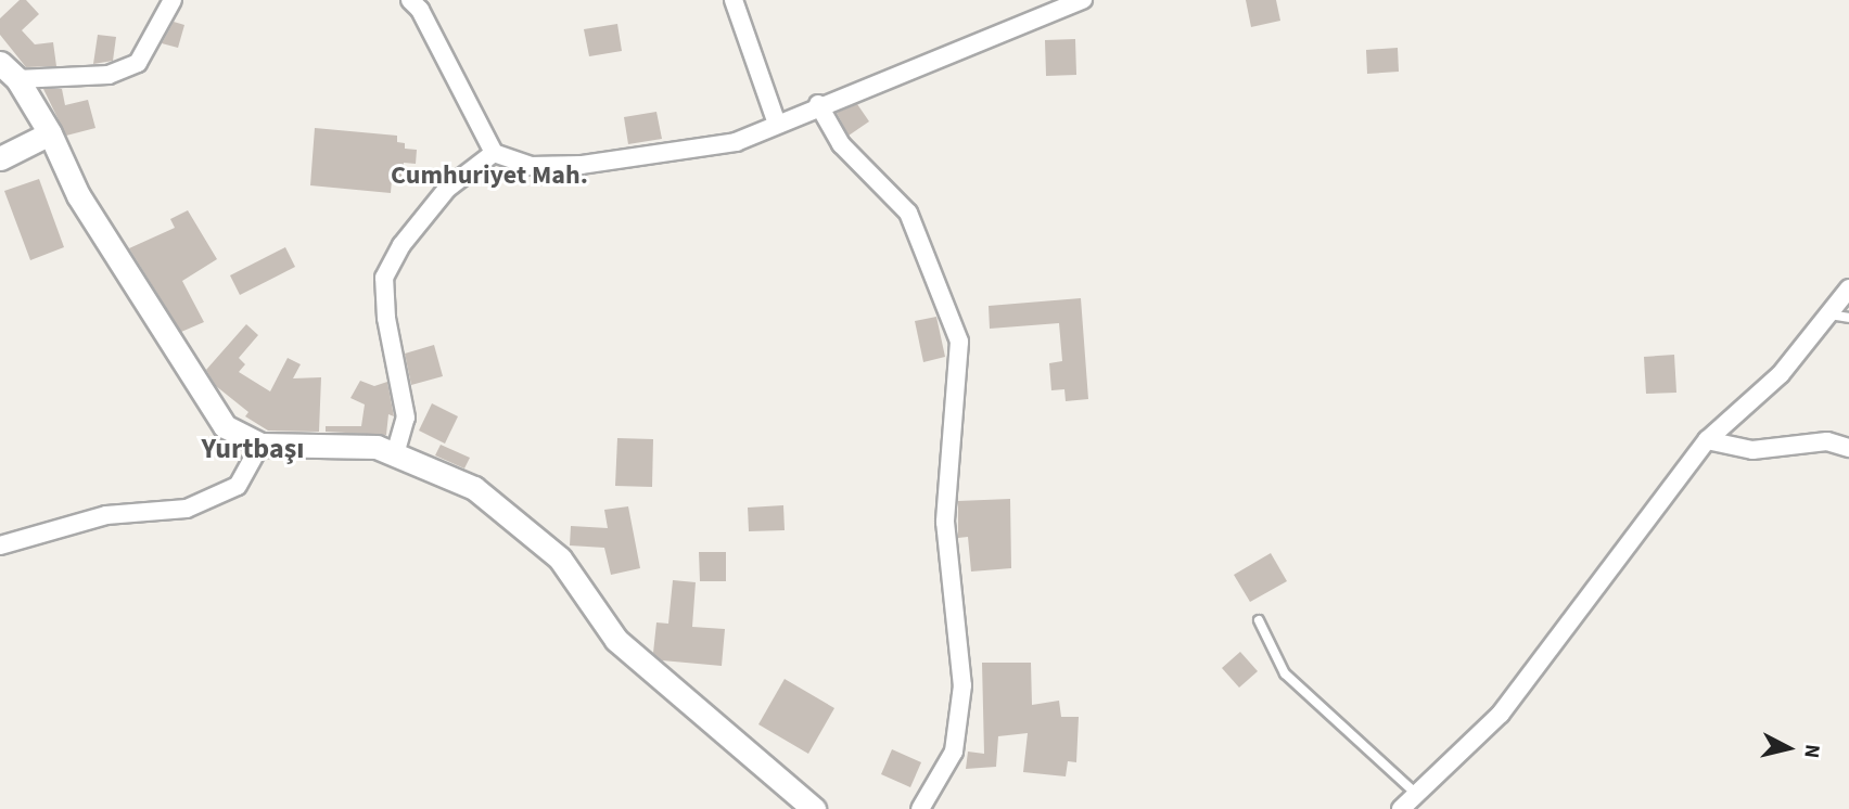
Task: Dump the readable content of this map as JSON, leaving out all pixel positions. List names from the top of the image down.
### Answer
{
  "districts": ["Cumhuriyet Mah.", "Yurtbaşı"],
  "north": "right"
}
